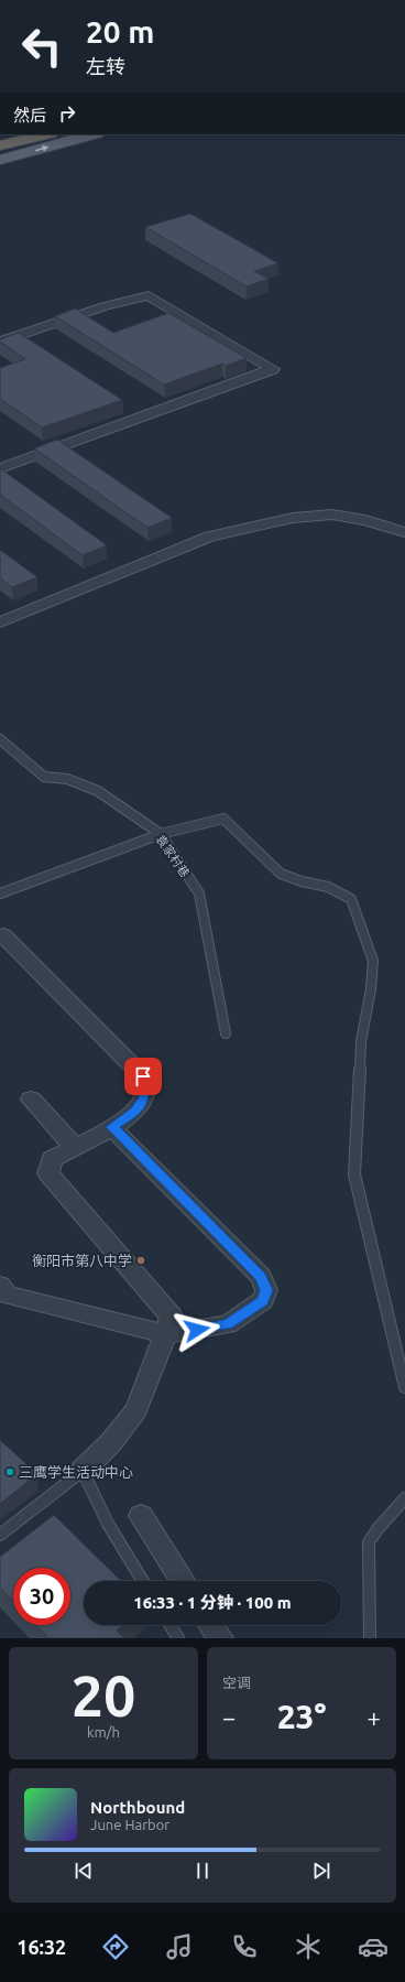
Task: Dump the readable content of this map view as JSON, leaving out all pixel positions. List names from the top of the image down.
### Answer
{
  "streets": {
    "lane": ["袁家村巷"]
  },
  "places": ["衡阳市第八中学", "三鹰学生活动中心"],
  "page": {
    "turn": ["20 m", "左转"],
    "then": "然后",
    "limit": "30",
    "trip": "16:33 · 1 分钟 · 100 m",
    "tile": [
      ["20", "km/h"],
      "空调"
    ],
    "heat": ["−", "23°", "+"],
    "song": ["Northbound", "June Harbor"],
    "tabs": "16:32"
  }
}
